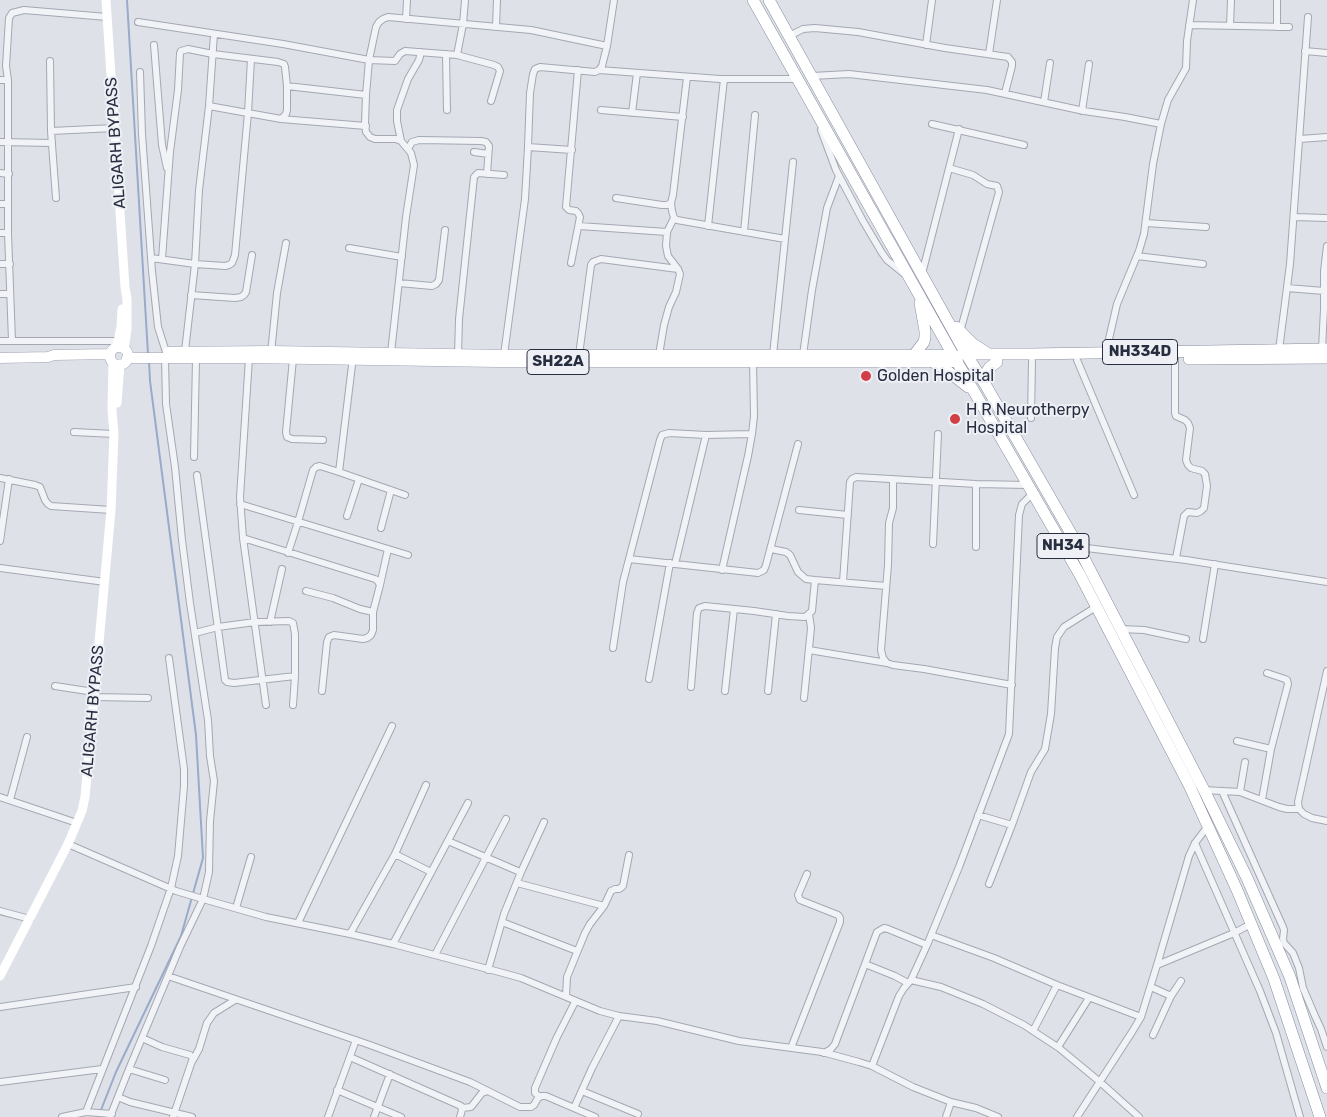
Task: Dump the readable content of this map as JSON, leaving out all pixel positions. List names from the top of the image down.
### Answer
{
  "streets": {
    "highway": ["NH334D", "NH34"],
    "main road": ["ALIGARH BYPASS", "SH22A"]
  },
  "crossings": [
    ["ALIGARH BYPASS", "SH22A"],
    ["NH334D", "SH22A"],
    ["NH334D", "NH34"],
    ["SH22A", "NH34"]
  ],
  "places": ["Golden Hospital", "H R Neurotherpy Hospital"]
}
